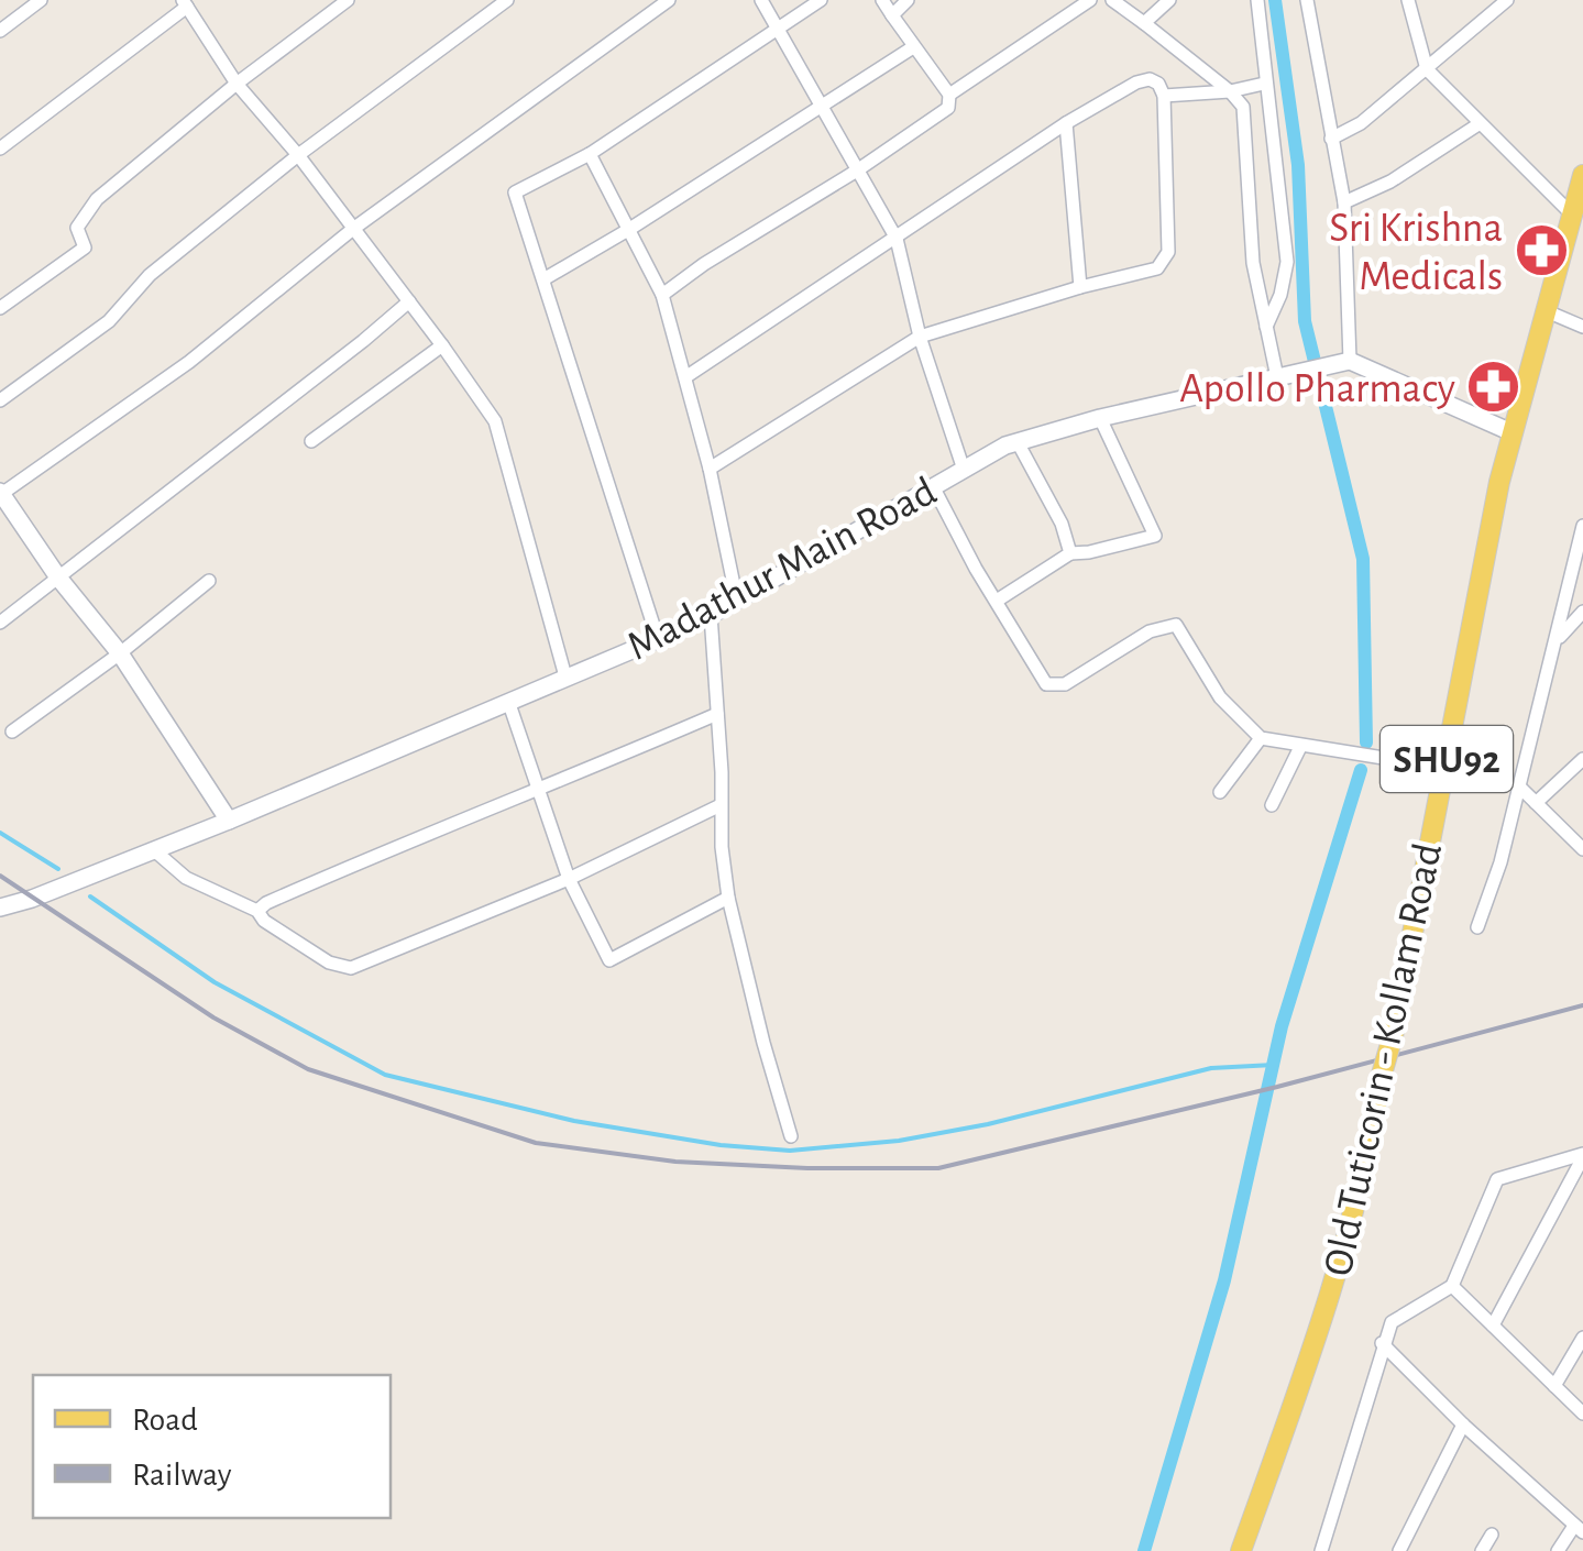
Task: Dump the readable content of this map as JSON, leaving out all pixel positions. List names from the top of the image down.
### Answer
{
  "streets": {
    "main road": ["SHU92", "Old Tuticorin - Kollam Road"],
    "street": ["Madathur Main Road"]
  },
  "places": {
    "pharmacy": ["Sri Krishna Medicals", "Apollo Pharmacy"]
  },
  "legend": ["Road", "Railway"]
}
